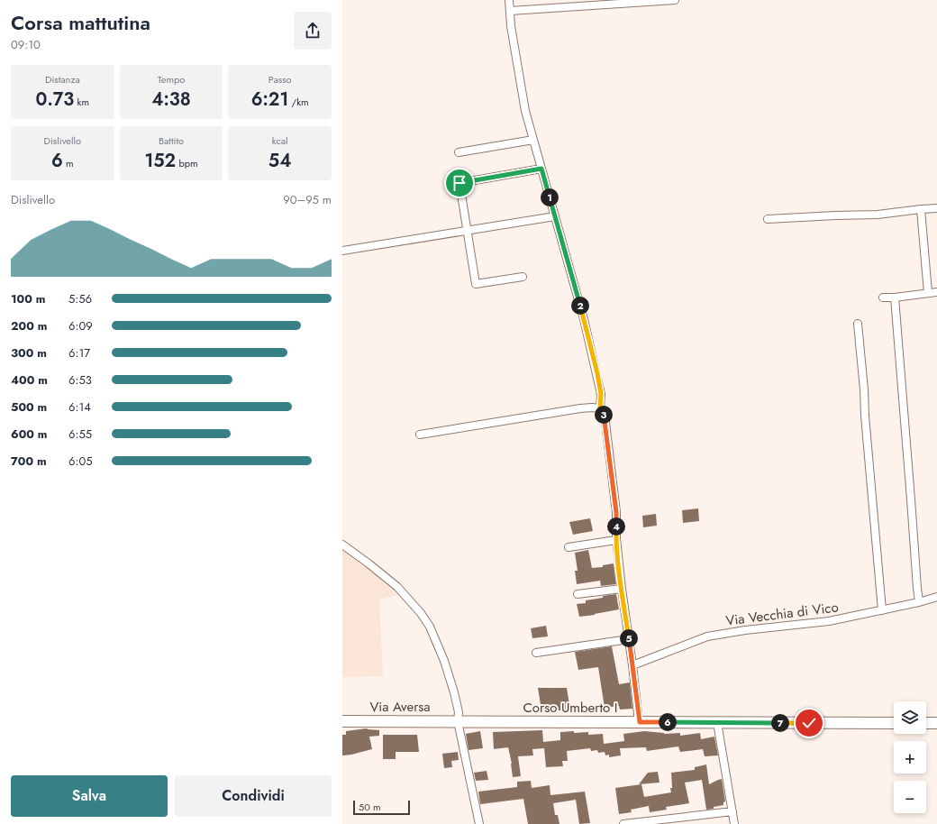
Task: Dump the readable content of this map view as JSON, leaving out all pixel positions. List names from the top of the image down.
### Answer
{
  "streets": {
    "main road": ["Via Aversa", "Corso Umberto I"],
    "street": ["Via Vecchia di Vico"]
  },
  "crossings": [
    ["Via Aversa", "Corso Umberto I"]
  ],
  "scale_bar": "50 m",
  "page": {
    "heading": ["Corsa mattutina", "09:10"],
    "stats": [
      ["Distanza", "0.73 km"],
      ["Tempo", "4:38"],
      ["Passo", "6:21 /km"],
      ["Dislivello", "6 m"],
      ["Battito", "152 bpm"],
      ["kcal", "54"]
    ],
    "chart": ["Dislivello", "90–95 m"],
    "pins": [
      "1",
      "2",
      "3",
      "4",
      "5",
      "6",
      "7"
    ],
    "list": [
      {
        "name": "100 m",
        "note": "5:56"
      },
      {
        "name": "200 m",
        "note": "6:09"
      },
      {
        "name": "300 m",
        "note": "6:17"
      },
      {
        "name": "400 m",
        "note": "6:53"
      },
      {
        "name": "500 m",
        "note": "6:14"
      },
      {
        "name": "600 m",
        "note": "6:55"
      },
      {
        "name": "700 m",
        "note": "6:05"
      }
    ],
    "map_buttons": ["+", "−"],
    "buttons": ["Salva", "Condividi"],
    "scale": "50 m"
  }
}
